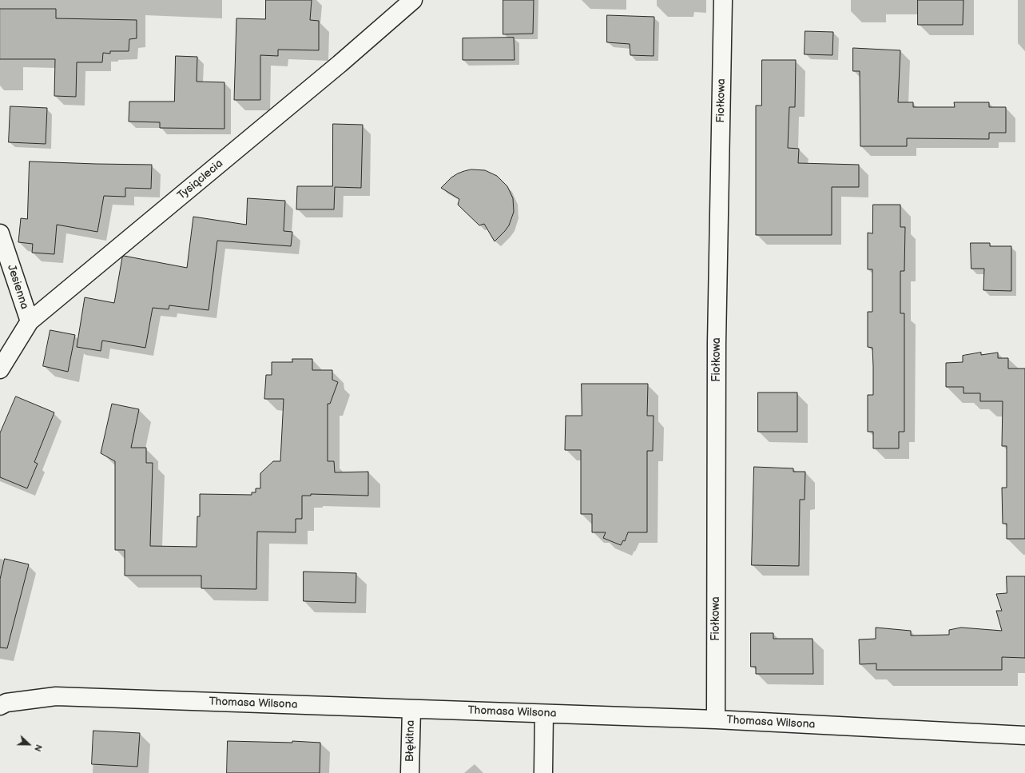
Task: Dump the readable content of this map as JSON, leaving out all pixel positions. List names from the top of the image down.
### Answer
{
  "streets": {
    "street": [
      "Fiołkowa",
      "Tysiąclecia",
      "Jesienna",
      "Thomasa Wilsona",
      "Błękitna"
    ]
  },
  "crossings": [
    ["Fiołkowa", "Thomasa Wilsona"],
    ["Tysiąclecia", "Jesienna"],
    ["Thomasa Wilsona", "Błękitna"]
  ],
  "north": "right"
}
